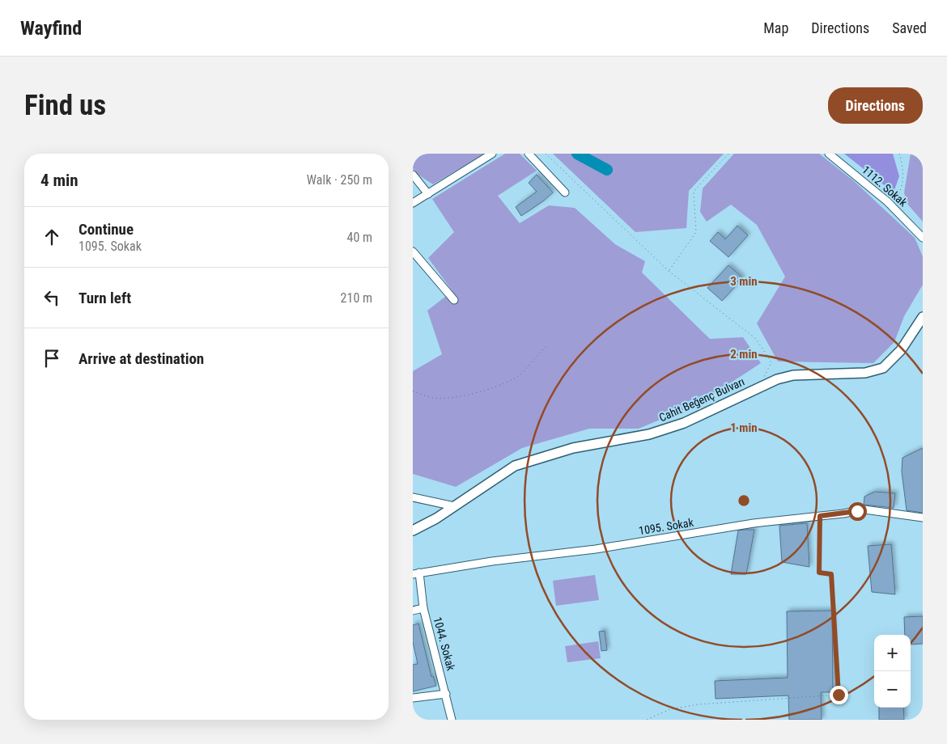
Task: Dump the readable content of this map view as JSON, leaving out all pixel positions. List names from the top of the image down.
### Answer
{
  "streets": {
    "main road": ["Cahit Beğenç Bulvarı"],
    "street": ["1112. Sokak", "1095. Sokak", "1044. Sokak"]
  },
  "crossings": [
    ["1095. Sokak", "1044. Sokak"]
  ],
  "page": {
    "header": "Wayfind",
    "nav": ["Map", "Directions", "Saved"],
    "buttons": "Directions",
    "title": "Find us",
    "heading": ["4 min", "Walk · 250 m"],
    "list": [
      ["Continue", "1095. Sokak", "40 m"],
      ["Turn left", "210 m"],
      "Arrive at destination"
    ],
    "map_buttons": ["+", "−"]
  },
  "rings": ["3 min", "2 min", "1 min"]
}
